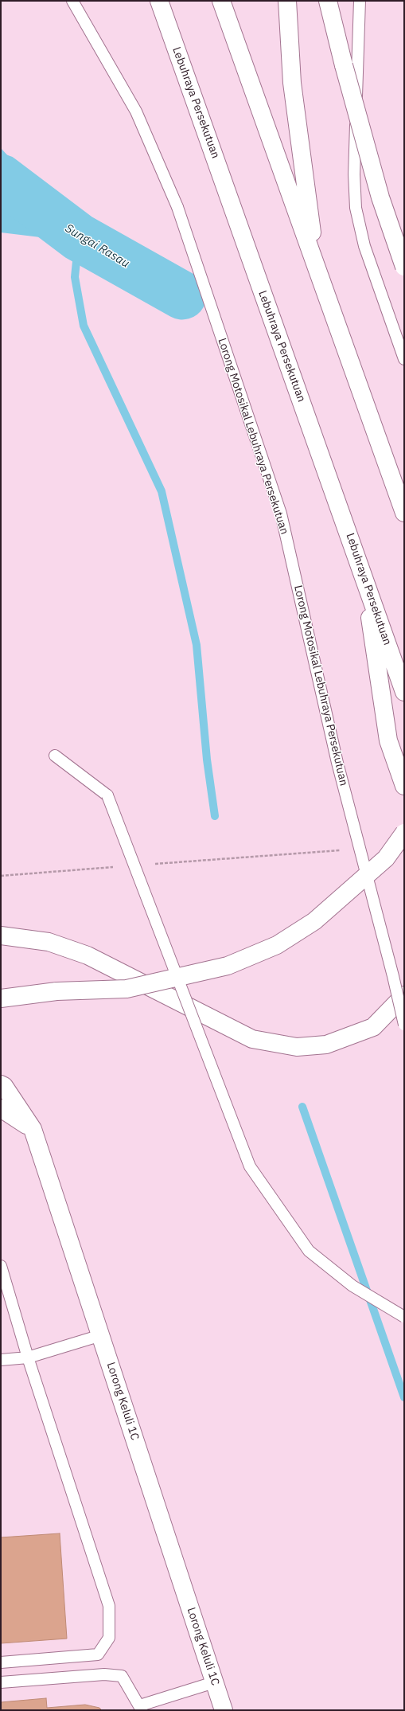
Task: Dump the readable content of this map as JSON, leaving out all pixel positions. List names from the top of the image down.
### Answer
{
  "streets": {
    "main road": ["Lebuhraya Persekutuan", "Lorong Keluli 1C"],
    "lane": ["Lorong Motosikal Lebuhraya Persekutuan"]
  },
  "water": ["Sungai Rasau"]
}
